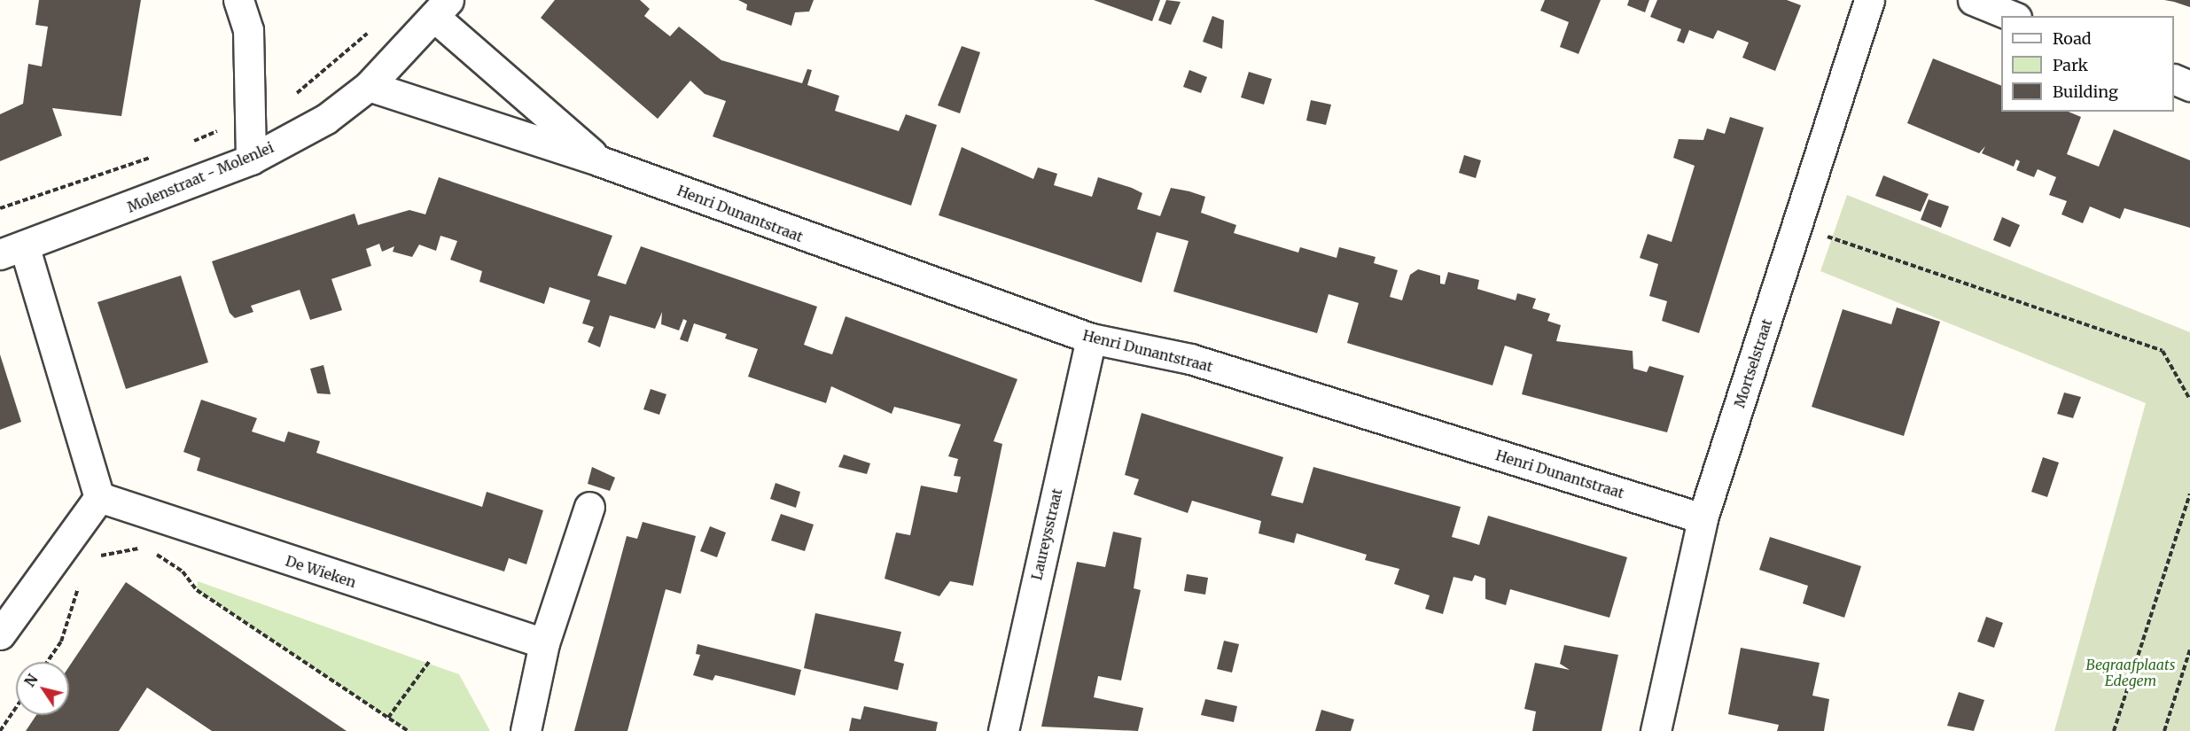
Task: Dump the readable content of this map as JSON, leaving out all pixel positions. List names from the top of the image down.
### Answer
{
  "streets": {
    "street": [
      "Molenstraat - Molenlei",
      "Henri Dunantstraat",
      "Mortselstraat",
      "Laureysstraat",
      "De Wieken"
    ]
  },
  "crossings": [
    ["Molenstraat - Molenlei", "Henri Dunantstraat"],
    ["Henri Dunantstraat", "Mortselstraat"],
    ["Henri Dunantstraat", "Laureysstraat"]
  ],
  "parks": ["Begraafplaats Edegem"],
  "legend": ["Road", "Park", "Building"],
  "north": "top left"
}
